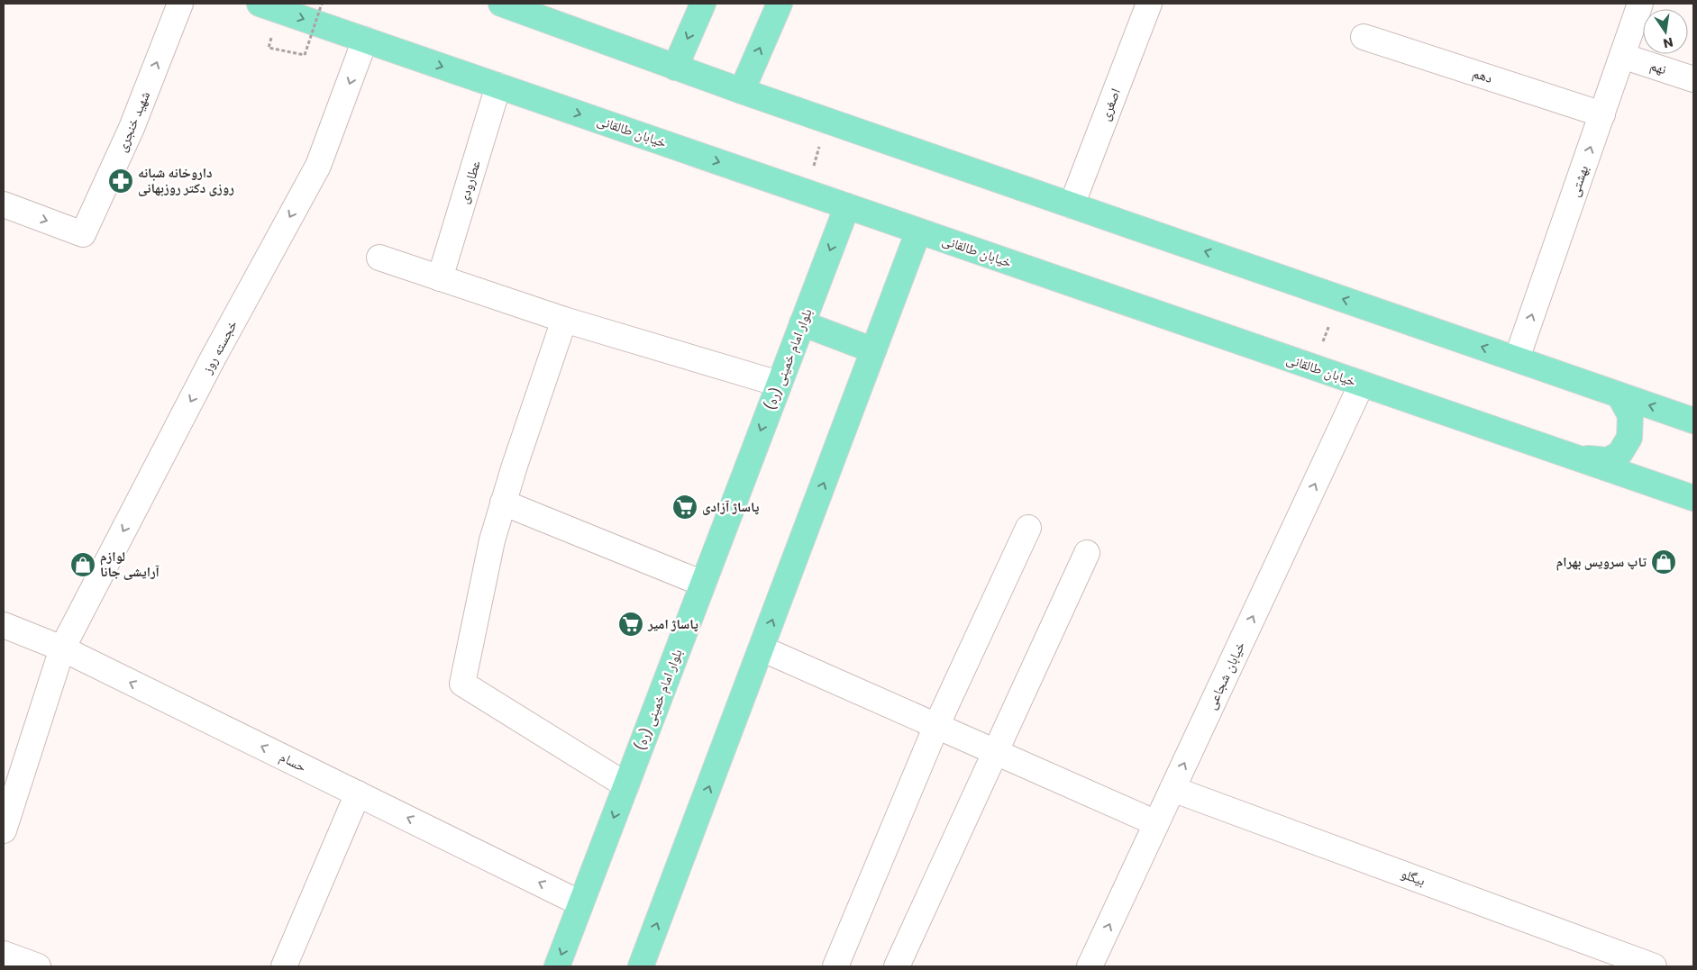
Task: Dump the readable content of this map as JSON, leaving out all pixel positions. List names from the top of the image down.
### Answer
{
  "streets": {
    "main road": ["خیابان طالقانی", "بلوار امام خمینی (ره)"],
    "street": [
      "نهم",
      "دهم",
      "اصغری",
      "شهید خنجری",
      "بهشتی",
      "عطارودی",
      "خجسته روز",
      "خیابان شجاعی",
      "حسام",
      "بیگلو"
    ]
  },
  "crossings": [
    ["نهم", "بهشتی"],
    ["دهم", "بهشتی"],
    ["خیابان طالقانی", "عطارودی"],
    ["خیابان طالقانی", "خجسته روز"],
    ["خیابان طالقانی", "بلوار امام خمینی (ره)"],
    ["خیابان طالقانی", "خیابان شجاعی"],
    ["خجسته روز", "حسام"],
    ["بلوار امام خمینی (ره)", "حسام"],
    ["خیابان شجاعی", "بیگلو"]
  ],
  "one_way": ["بهشتی", "خجسته روز", "حسام"],
  "places": {
    "pharmacy": ["داروخانه شبانه روزی دکتر روزبهانی"],
    "supermarket": ["پاساژ آزادی", "پاساژ امیر"],
    "shop": ["تاپ سرویس بهرام", "لوازم آرایشی جانا"]
  },
  "north": "bottom"
}
